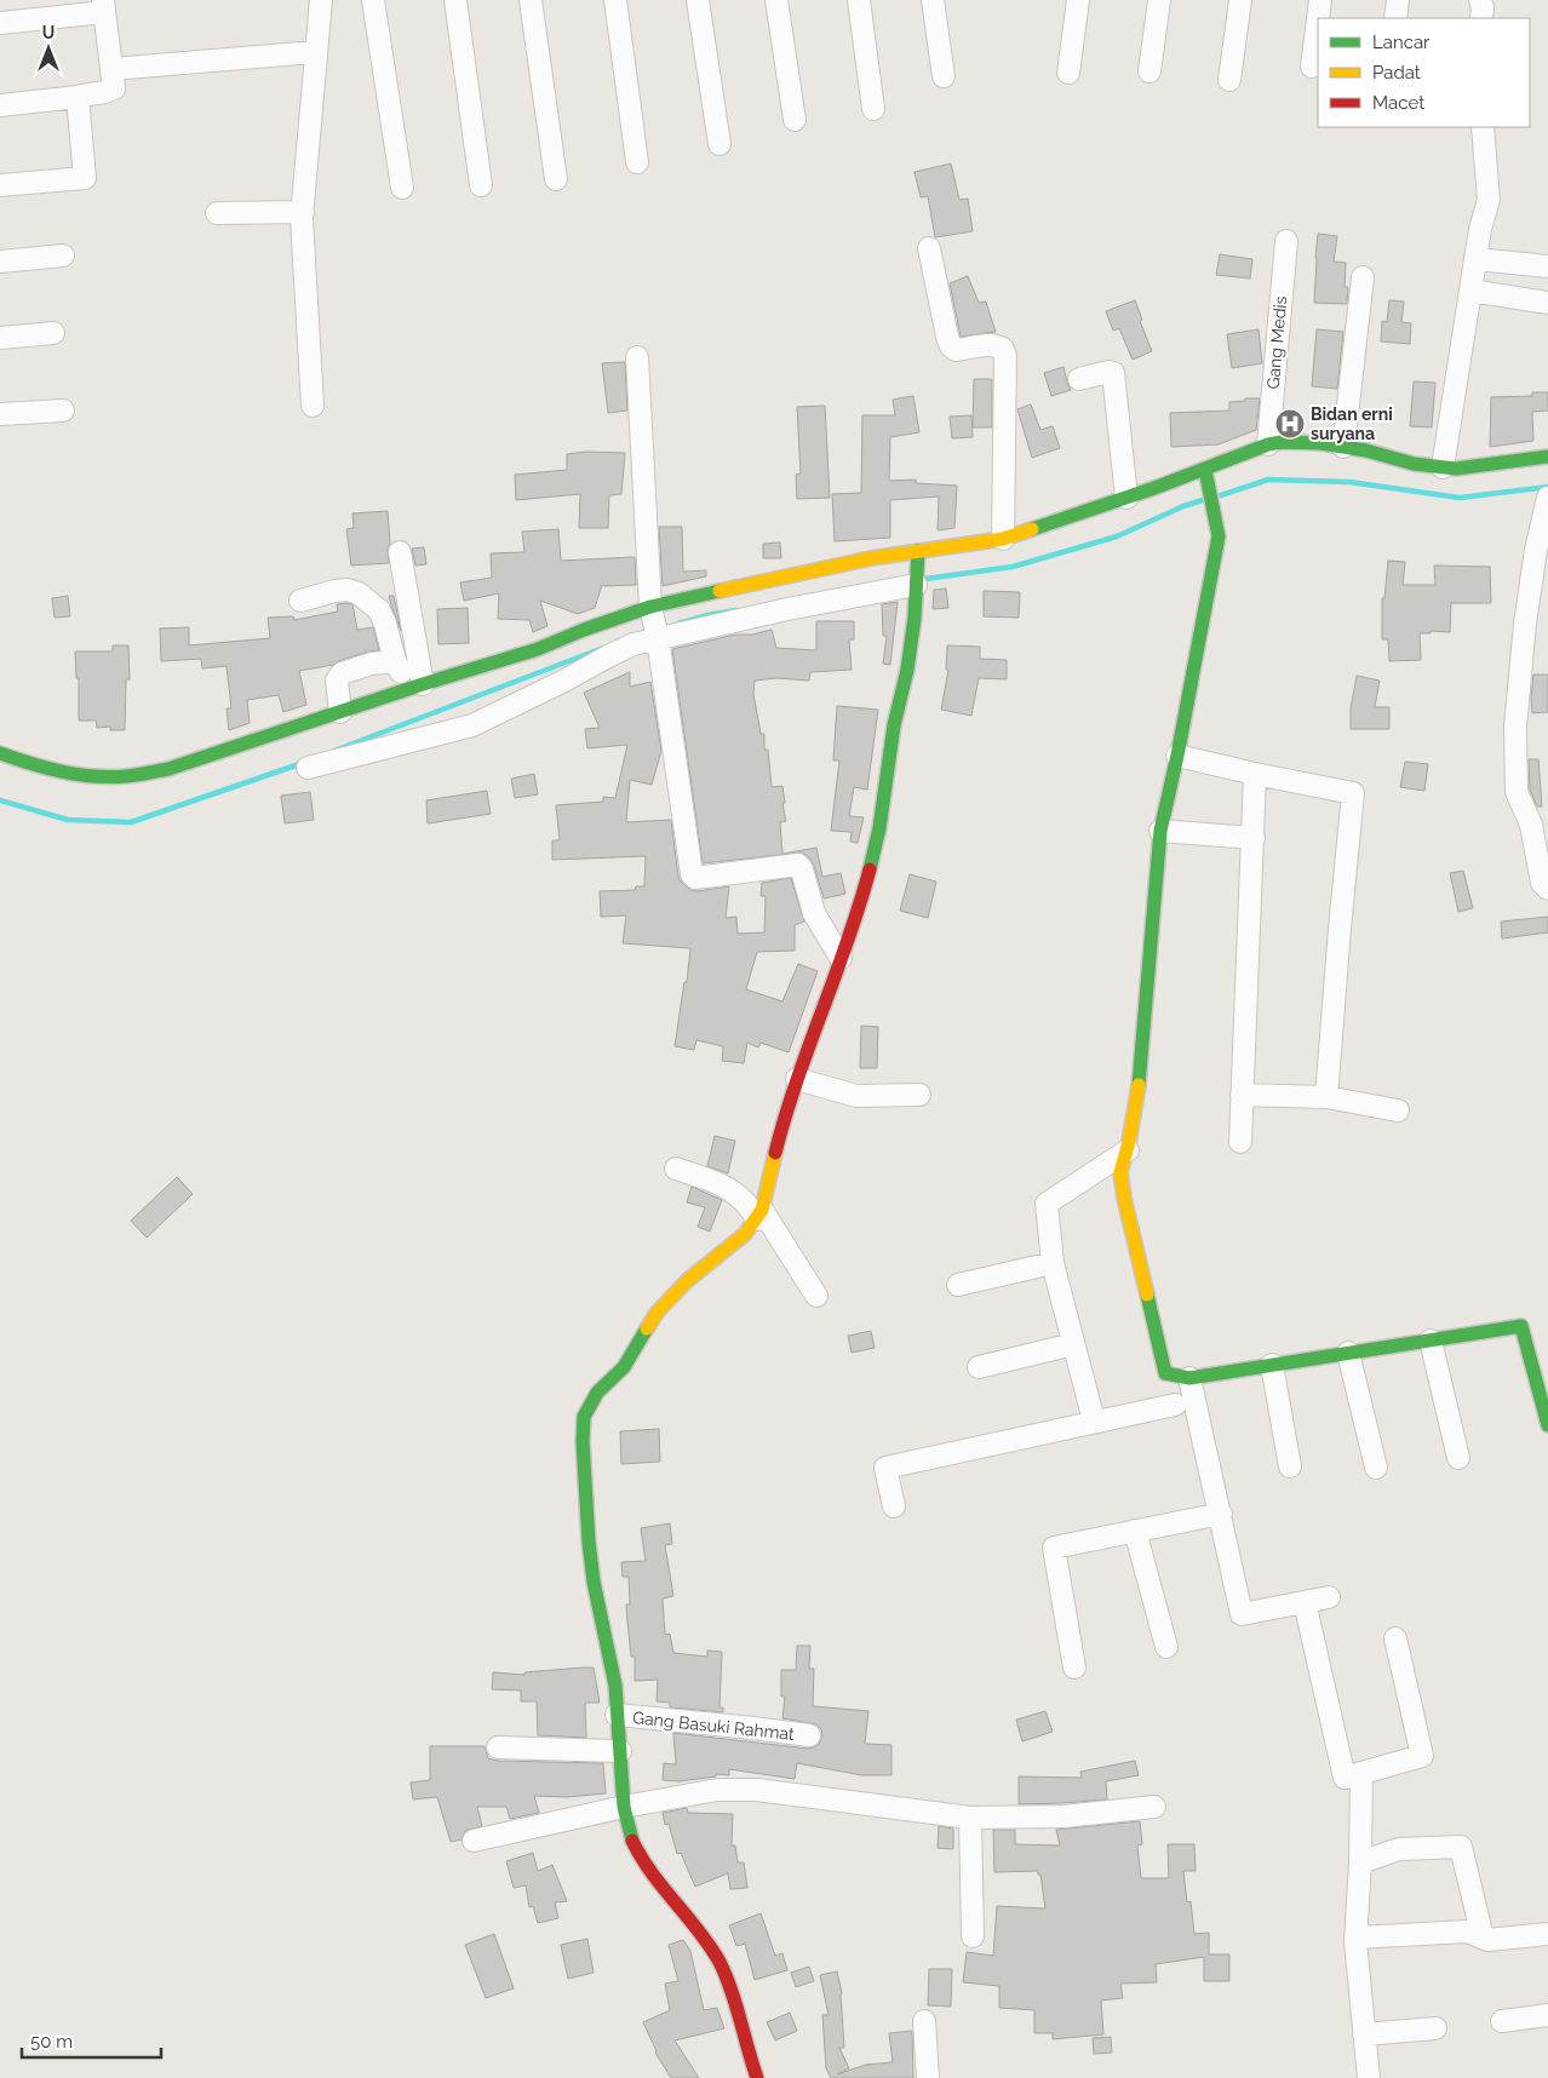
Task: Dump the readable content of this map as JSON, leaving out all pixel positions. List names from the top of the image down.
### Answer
{
  "streets": {
    "street": ["Gang Medis", "Gang Basuki Rahmat"]
  },
  "places": {
    "hospital": ["Bidan erni suryana"]
  },
  "legend": ["Lancar", "Padat", "Macet"],
  "scale_bar": "50 m",
  "north": "top"
}
